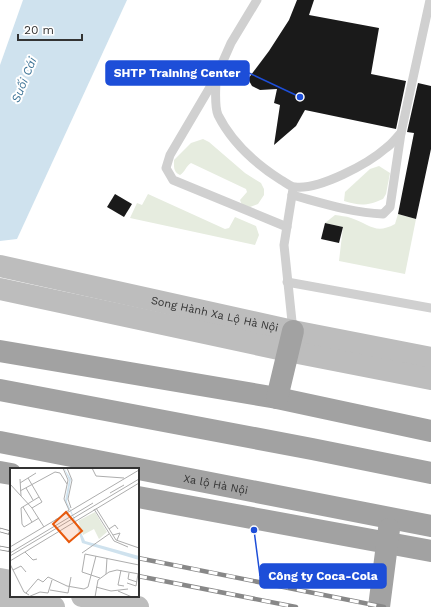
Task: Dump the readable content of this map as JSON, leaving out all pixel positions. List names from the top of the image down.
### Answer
{
  "streets": {
    "highway": ["Xa lộ Hà Nội"],
    "main road": ["Song Hành Xa Lộ Hà Nội"]
  },
  "water": ["Suối Cái"],
  "places": ["SHTP Training Center", "Công ty Coca-Cola"],
  "scale_bar": "20 m"
}
